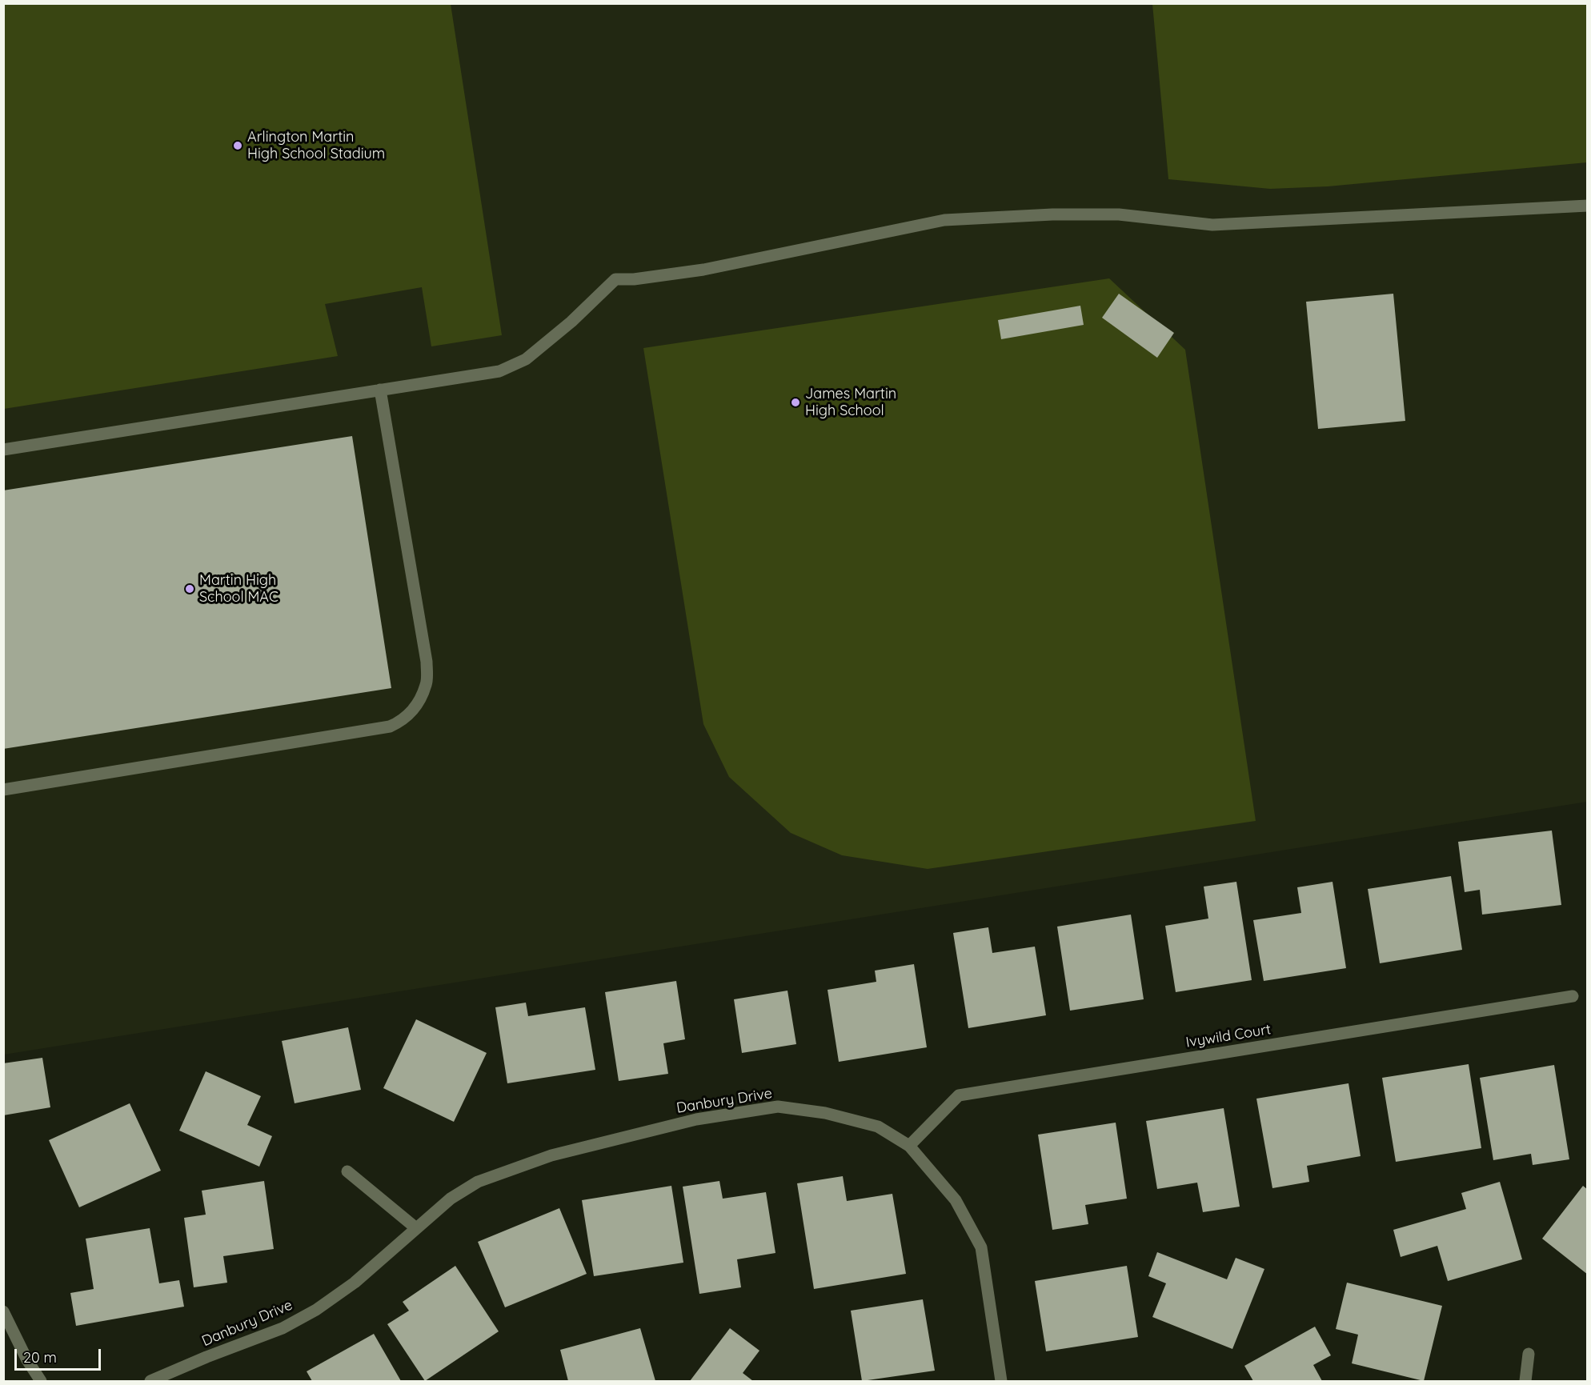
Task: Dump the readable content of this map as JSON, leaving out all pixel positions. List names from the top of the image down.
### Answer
{
  "streets": {
    "street": ["Ivywild Court", "Danbury Drive"]
  },
  "crossings": [
    ["Ivywild Court", "Danbury Drive"]
  ],
  "places": ["Arlington Martin High School Stadium", "James Martin High School", "Martin High School MAC"],
  "scale_bar": "20 m"
}
